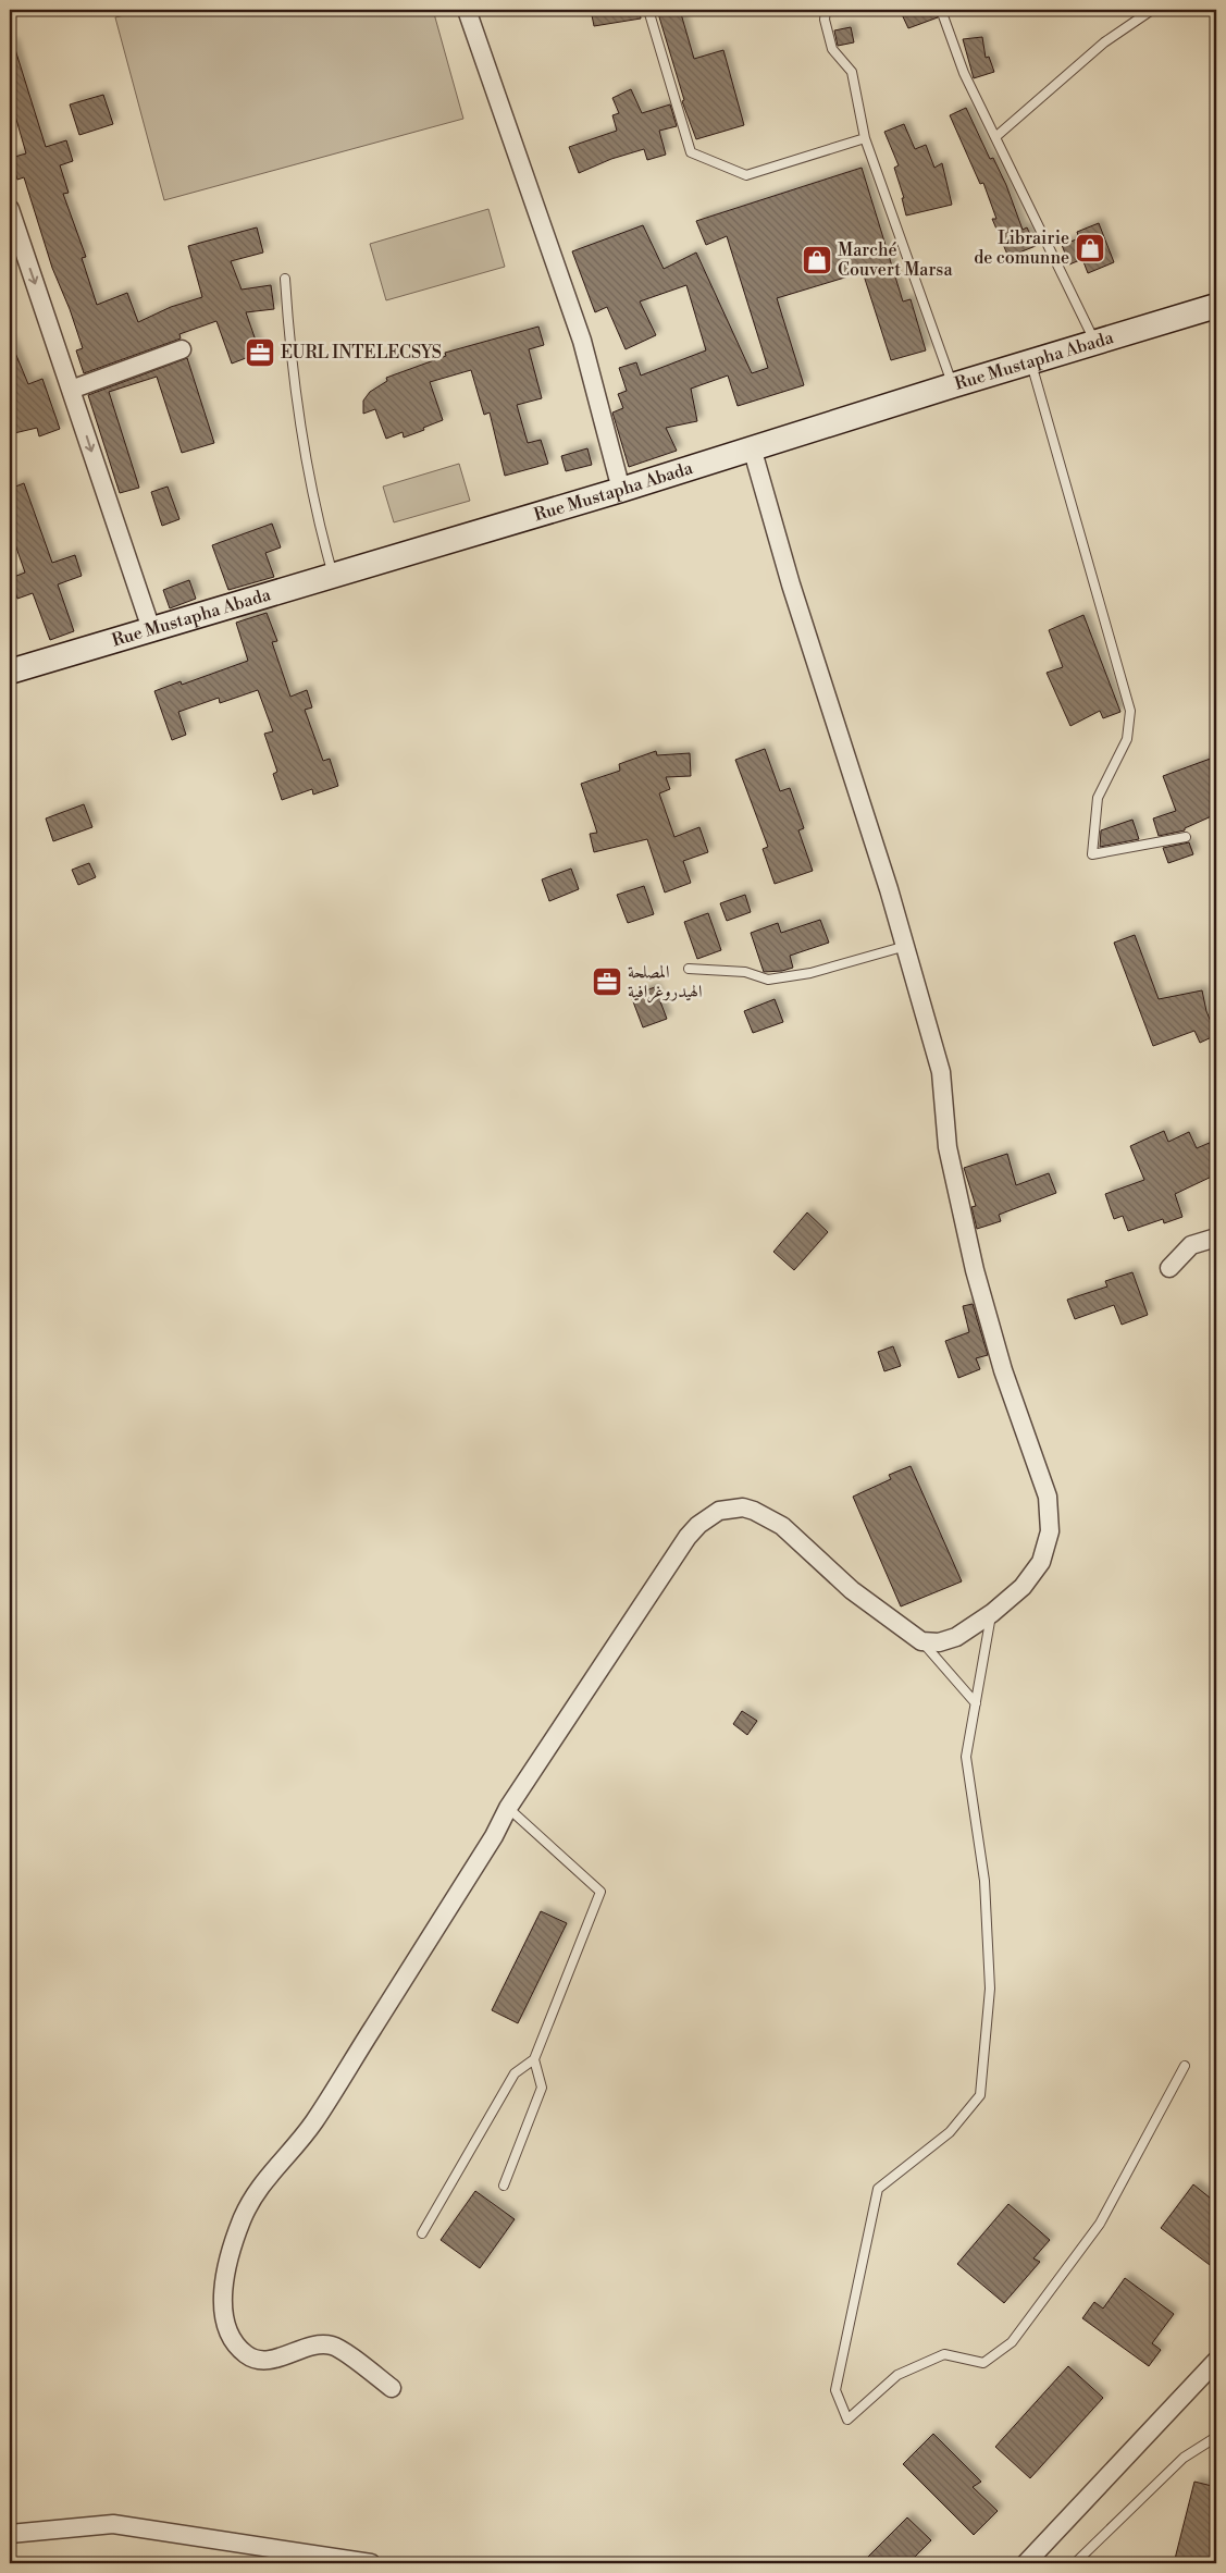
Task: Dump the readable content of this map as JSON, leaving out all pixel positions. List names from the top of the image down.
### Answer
{
  "streets": {
    "main road": ["Rue Mustapha Abada"]
  },
  "places": {
    "shop": ["Librairie de comunne", "Marché Couvert Marsa"],
    "office": ["EURL INTELECSYS", "المصلحة الهيدروغرافية"]
  }
}
